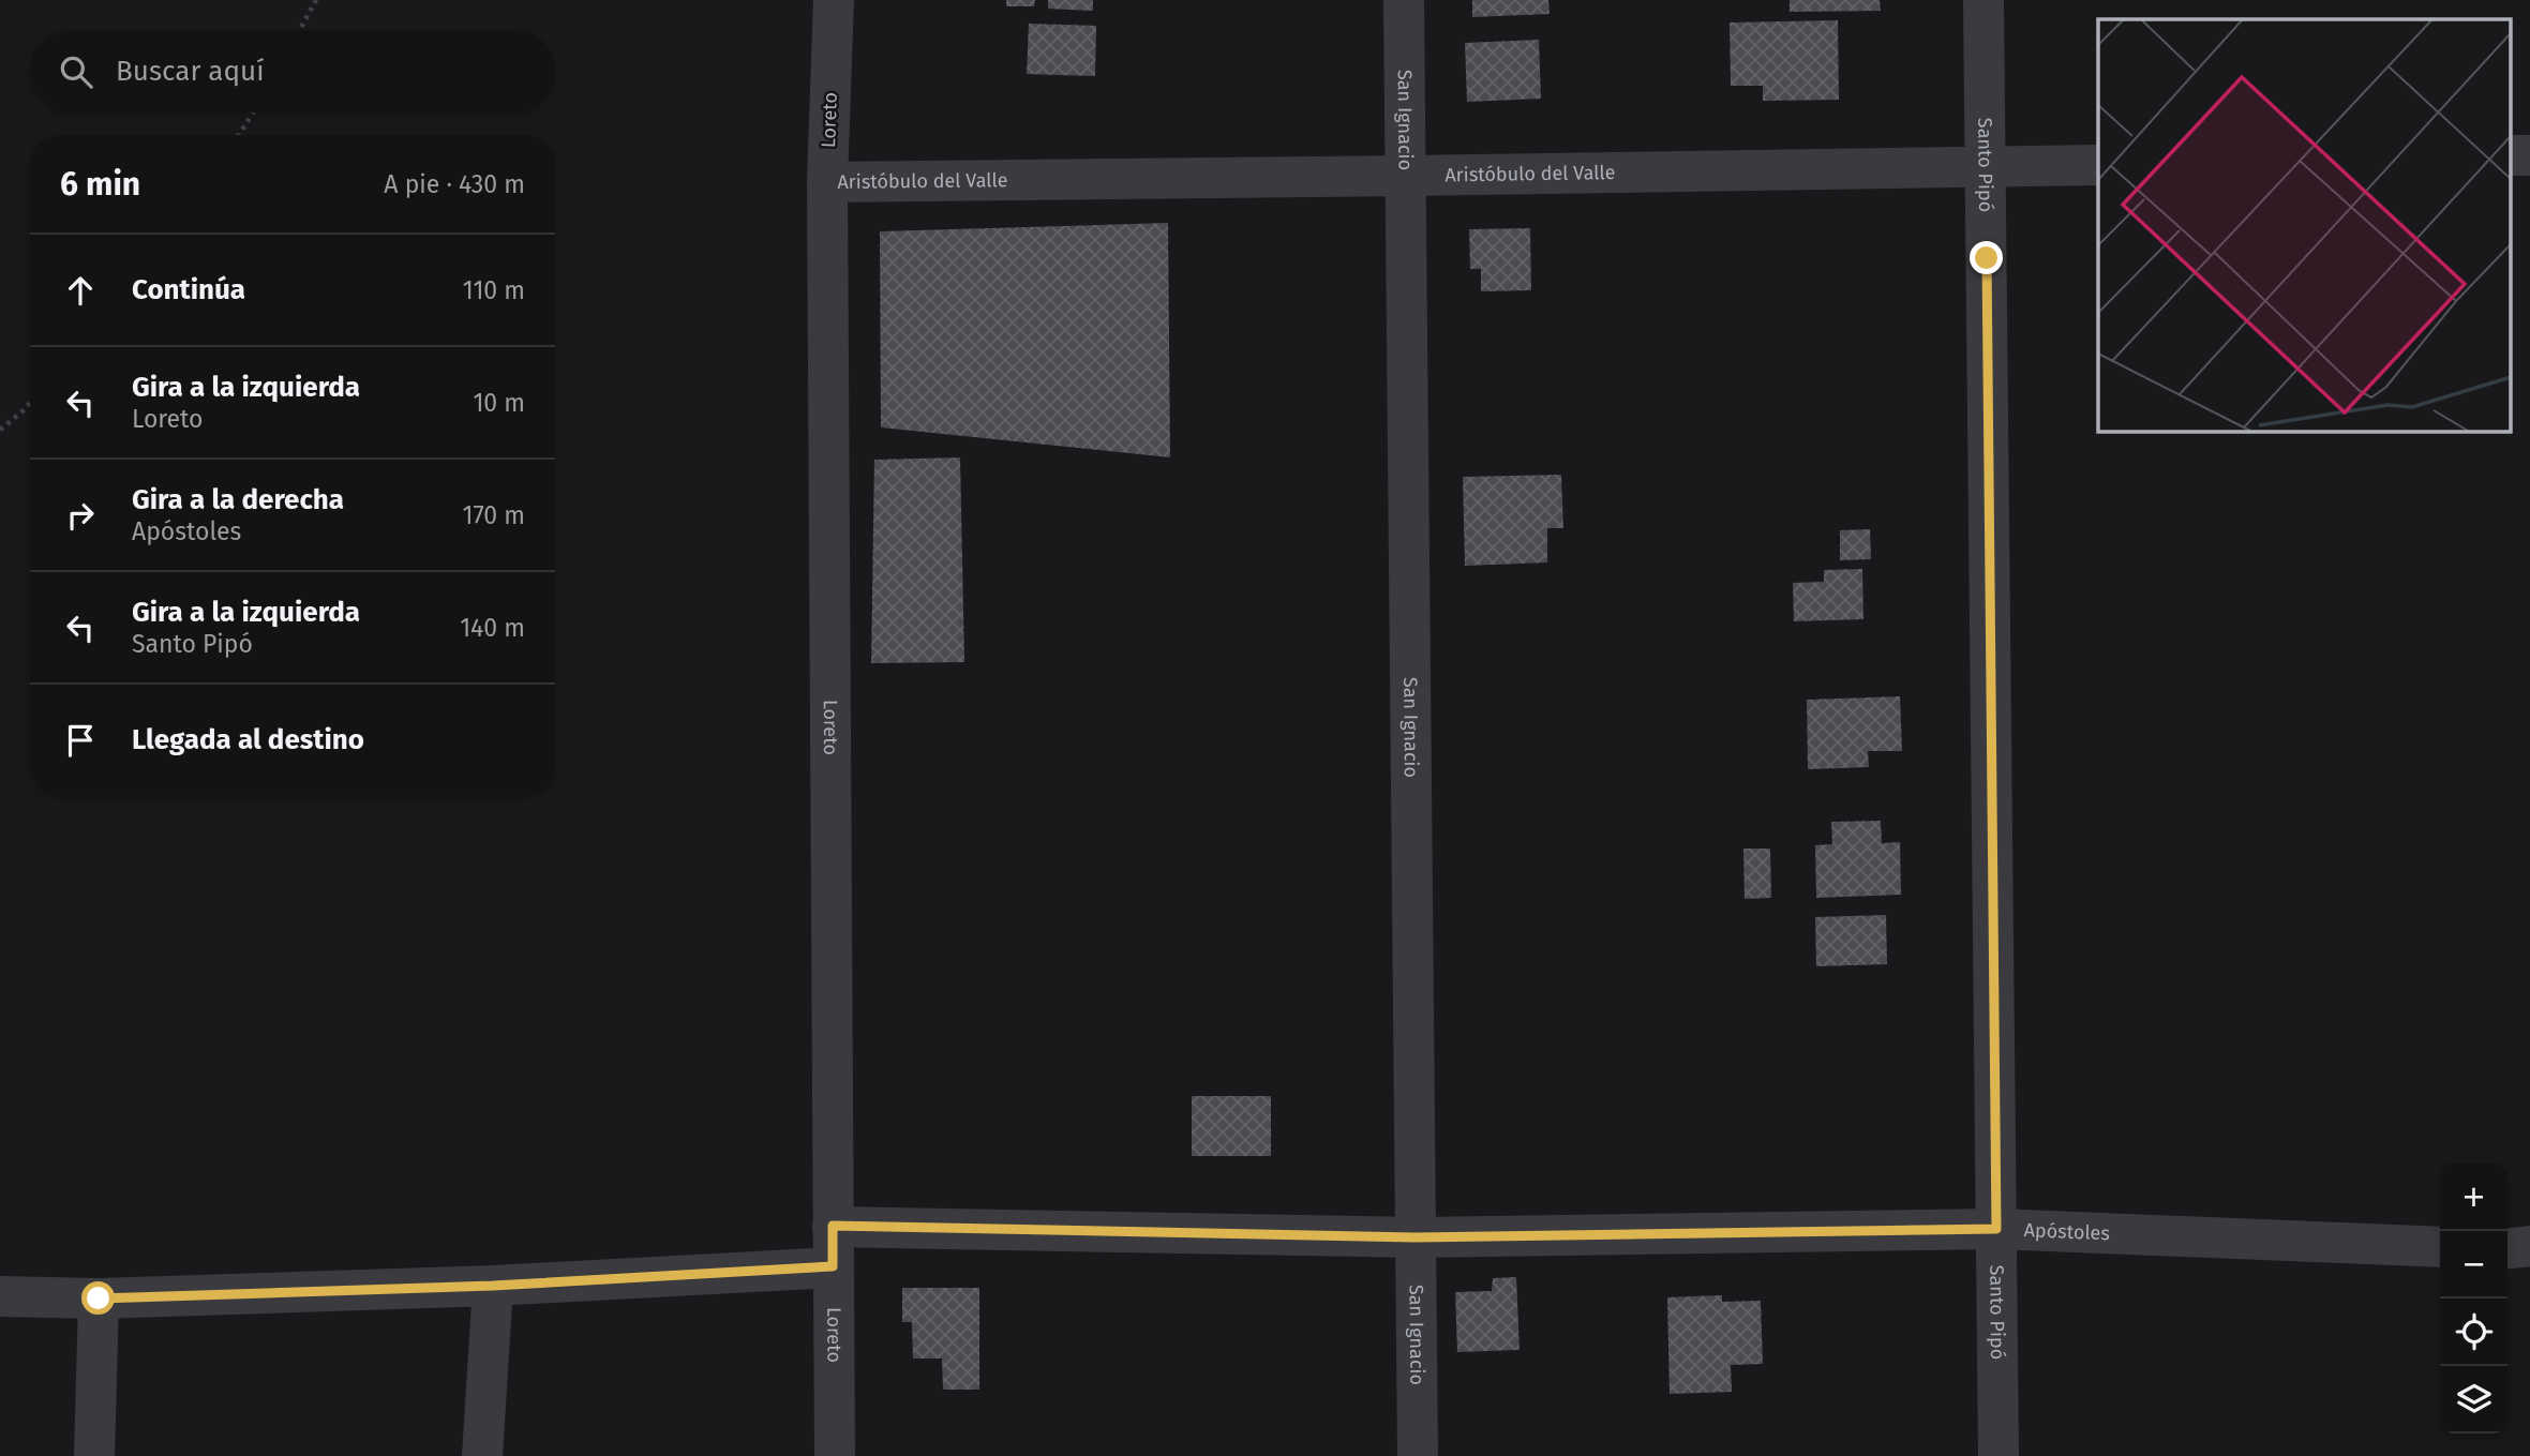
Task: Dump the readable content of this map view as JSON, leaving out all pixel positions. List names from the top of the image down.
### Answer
{
  "streets": {
    "street": [
      "Loreto",
      "San Ignacio",
      "Santo Pipó",
      "Aristóbulo del Valle",
      "Apóstoles"
    ]
  },
  "crossings": [
    ["Loreto", "Aristóbulo del Valle"],
    ["Loreto", "Apóstoles"],
    ["San Ignacio", "Aristóbulo del Valle"],
    ["San Ignacio", "Apóstoles"],
    ["Santo Pipó", "Aristóbulo del Valle"],
    ["Santo Pipó", "Apóstoles"]
  ],
  "page": {
    "search": "Buscar aquí",
    "heading": ["6 min", "A pie · 430 m"],
    "list": [
      ["Continúa", "110 m"],
      ["Gira a la izquierda", "Loreto", "10 m"],
      ["Gira a la derecha", "Apóstoles", "170 m"],
      ["Gira a la izquierda", "Santo Pipó", "140 m"],
      "Llegada al destino"
    ],
    "map_buttons": ["+", "−"]
  }
}
